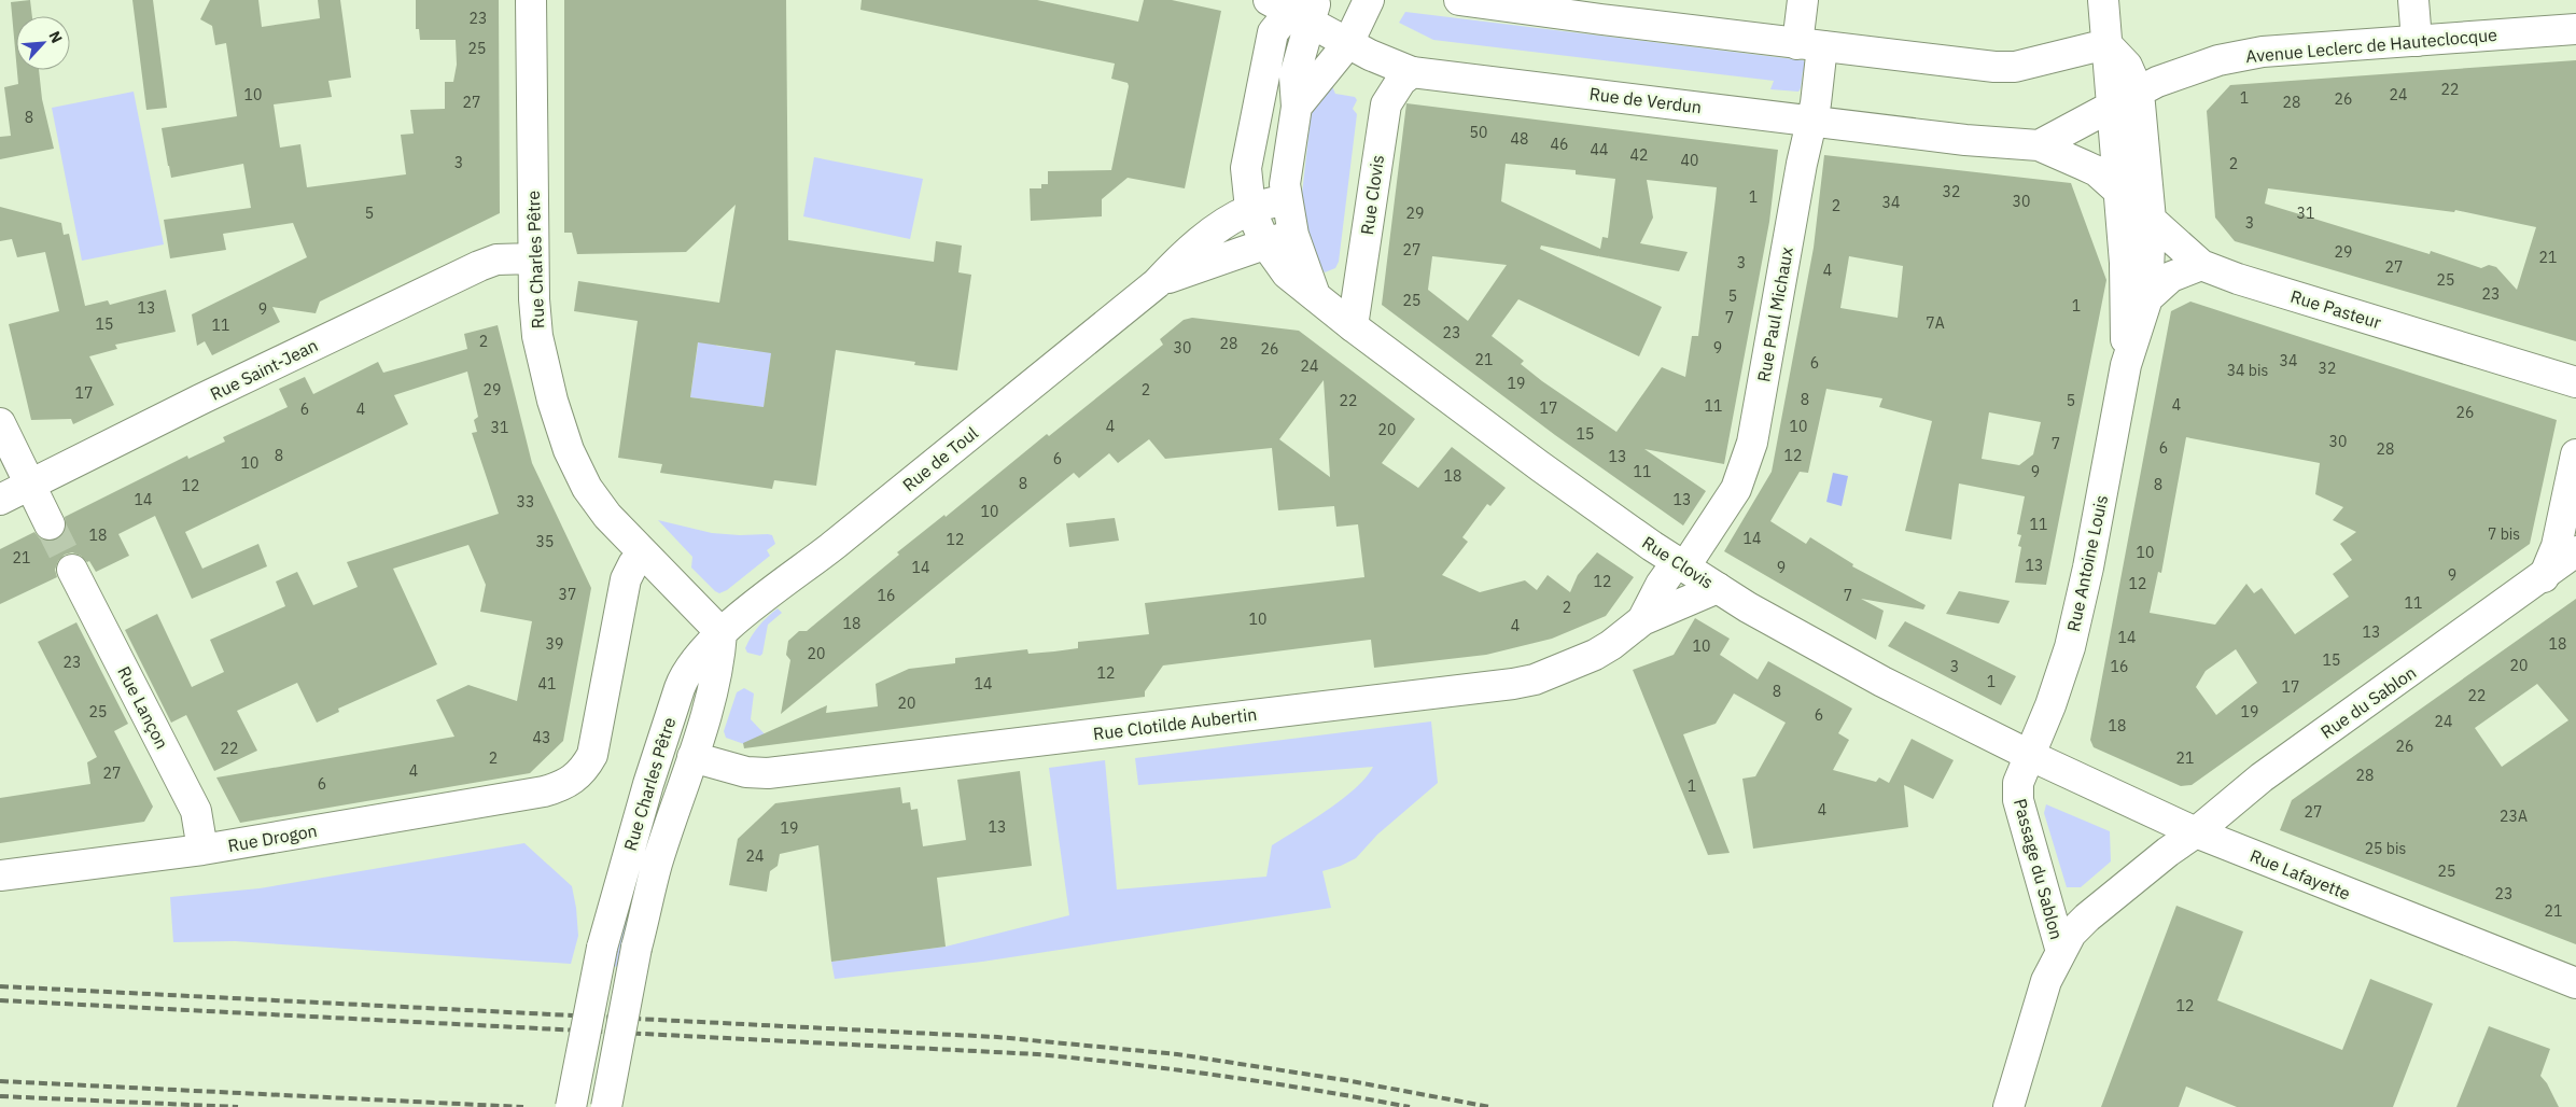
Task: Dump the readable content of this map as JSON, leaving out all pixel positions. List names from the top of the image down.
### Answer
{
  "streets": {
    "main road": [
      "Avenue Leclerc de Hauteclocque",
      "Rue de Verdun",
      "Rue Clovis",
      "Rue Charles Pêtre",
      "Rue Pasteur",
      "Rue Paul Michaux",
      "Rue Saint-Jean",
      "Rue de Toul",
      "Rue Antoine Louis",
      "Rue du Sablon",
      "Rue Lançon",
      "Rue Clotilde Aubertin",
      "Rue Drogon",
      "Passage du Sablon",
      "Rue Lafayette"
    ]
  },
  "crossings": [
    ["Avenue Leclerc de Hauteclocque", "Rue Antoine Louis"],
    ["Rue de Verdun", "Rue Clovis"],
    ["Rue de Verdun", "Rue Pasteur"],
    ["Rue de Verdun", "Rue Paul Michaux"],
    ["Rue de Verdun", "Rue Antoine Louis"],
    ["Rue Clovis", "Rue Paul Michaux"],
    ["Rue Clovis", "Rue de Toul"],
    ["Rue Clovis", "Rue Antoine Louis"],
    ["Rue Clovis", "Rue Clotilde Aubertin"],
    ["Rue Clovis", "Passage du Sablon"],
    ["Rue Clovis", "Rue Lafayette"],
    ["Rue Charles Pêtre", "Rue Saint-Jean"],
    ["Rue Charles Pêtre", "Rue de Toul"],
    ["Rue Charles Pêtre", "Rue Clotilde Aubertin"],
    ["Rue Charles Pêtre", "Rue Drogon"],
    ["Rue Pasteur", "Rue Antoine Louis"],
    ["Rue Paul Michaux", "Rue Clotilde Aubertin"],
    ["Rue Antoine Louis", "Passage du Sablon"],
    ["Rue Antoine Louis", "Rue Lafayette"],
    ["Rue du Sablon", "Passage du Sablon"],
    ["Rue du Sablon", "Rue Lafayette"],
    ["Rue Lançon", "Rue Drogon"],
    ["Passage du Sablon", "Rue Lafayette"]
  ],
  "house_numbers": [
    "23",
    "25",
    "22",
    "10",
    "24",
    "1",
    "26",
    "27",
    "28",
    "8",
    "50",
    "48",
    "46",
    "44",
    "42",
    "40",
    "3",
    "2",
    "32",
    "1",
    "30",
    "34",
    "2",
    "5",
    "29",
    "31",
    "3",
    "27",
    "29",
    "21",
    "3",
    "27",
    "4",
    "25",
    "23",
    "5",
    "25",
    "1",
    "13",
    "9",
    "7",
    "7A",
    "15",
    "11",
    "23",
    "2",
    "28",
    "30",
    "9",
    "26",
    "21",
    "34",
    "6",
    "24",
    "32",
    "34 bis",
    "19",
    "29",
    "2",
    "17",
    "8",
    "22",
    "5",
    "4",
    "11",
    "17",
    "6",
    "4",
    "26",
    "4",
    "10",
    "31",
    "20",
    "15",
    "30",
    "7",
    "6",
    "28",
    "8",
    "12",
    "13",
    "6",
    "10",
    "11",
    "9",
    "18",
    "8",
    "8",
    "12",
    "14",
    "13",
    "33",
    "10",
    "11",
    "7 bis",
    "18",
    "14",
    "12",
    "35",
    "10",
    "21",
    "13",
    "14",
    "9",
    "9",
    "12",
    "12",
    "37",
    "16",
    "7",
    "11",
    "2",
    "10",
    "18",
    "4",
    "13",
    "14",
    "39",
    "18",
    "10",
    "20",
    "15",
    "23",
    "20",
    "3",
    "16",
    "12",
    "1",
    "41",
    "14",
    "17",
    "8",
    "22",
    "20",
    "25",
    "19",
    "6",
    "24",
    "18",
    "43",
    "26",
    "22",
    "2",
    "21",
    "4",
    "27",
    "28",
    "6",
    "1",
    "4",
    "27",
    "23A",
    "13",
    "19",
    "25 bis",
    "24",
    "25",
    "23",
    "21",
    "12"
  ],
  "north": "top right"
}
